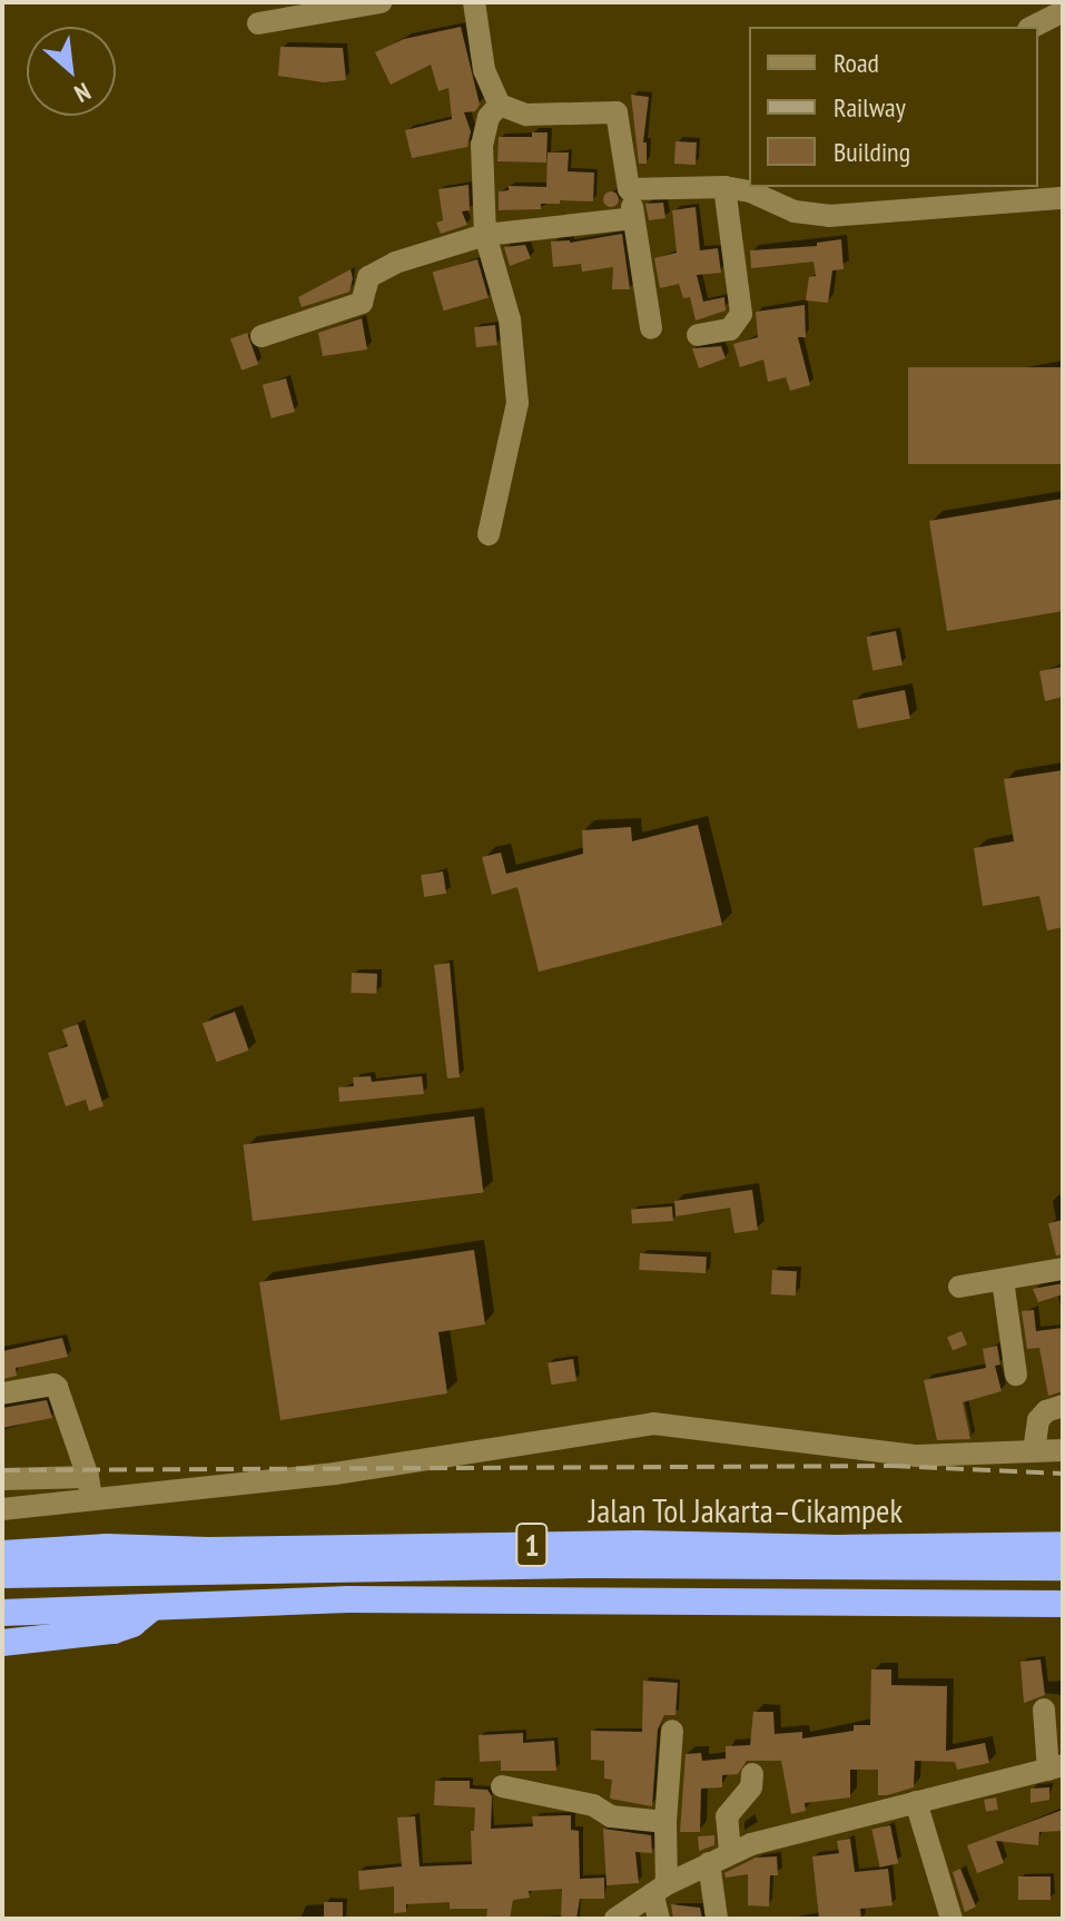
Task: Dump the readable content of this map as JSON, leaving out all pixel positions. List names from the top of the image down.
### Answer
{
  "streets": {
    "highway": ["Jalan Tol Jakarta–Cikampek", "1"]
  },
  "legend": ["Road", "Railway", "Building"],
  "north": "bottom right"
}
